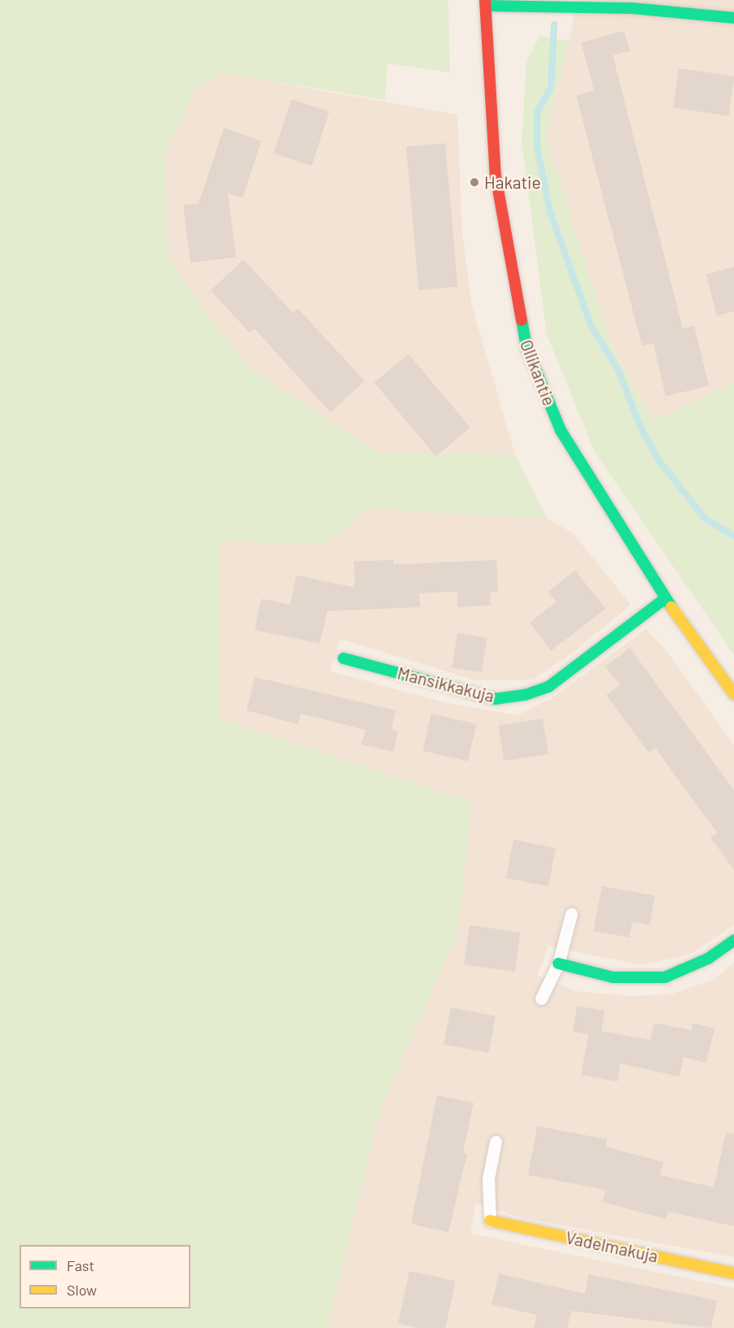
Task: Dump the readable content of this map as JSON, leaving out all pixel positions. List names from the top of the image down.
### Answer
{
  "streets": {
    "street": ["Ollikantie", "Mansikkakuja", "Vadelmakuja"]
  },
  "crossings": [
    ["Ollikantie", "Mansikkakuja"]
  ],
  "places": ["Hakatie"],
  "legend": ["Fast", "Slow"]
}
